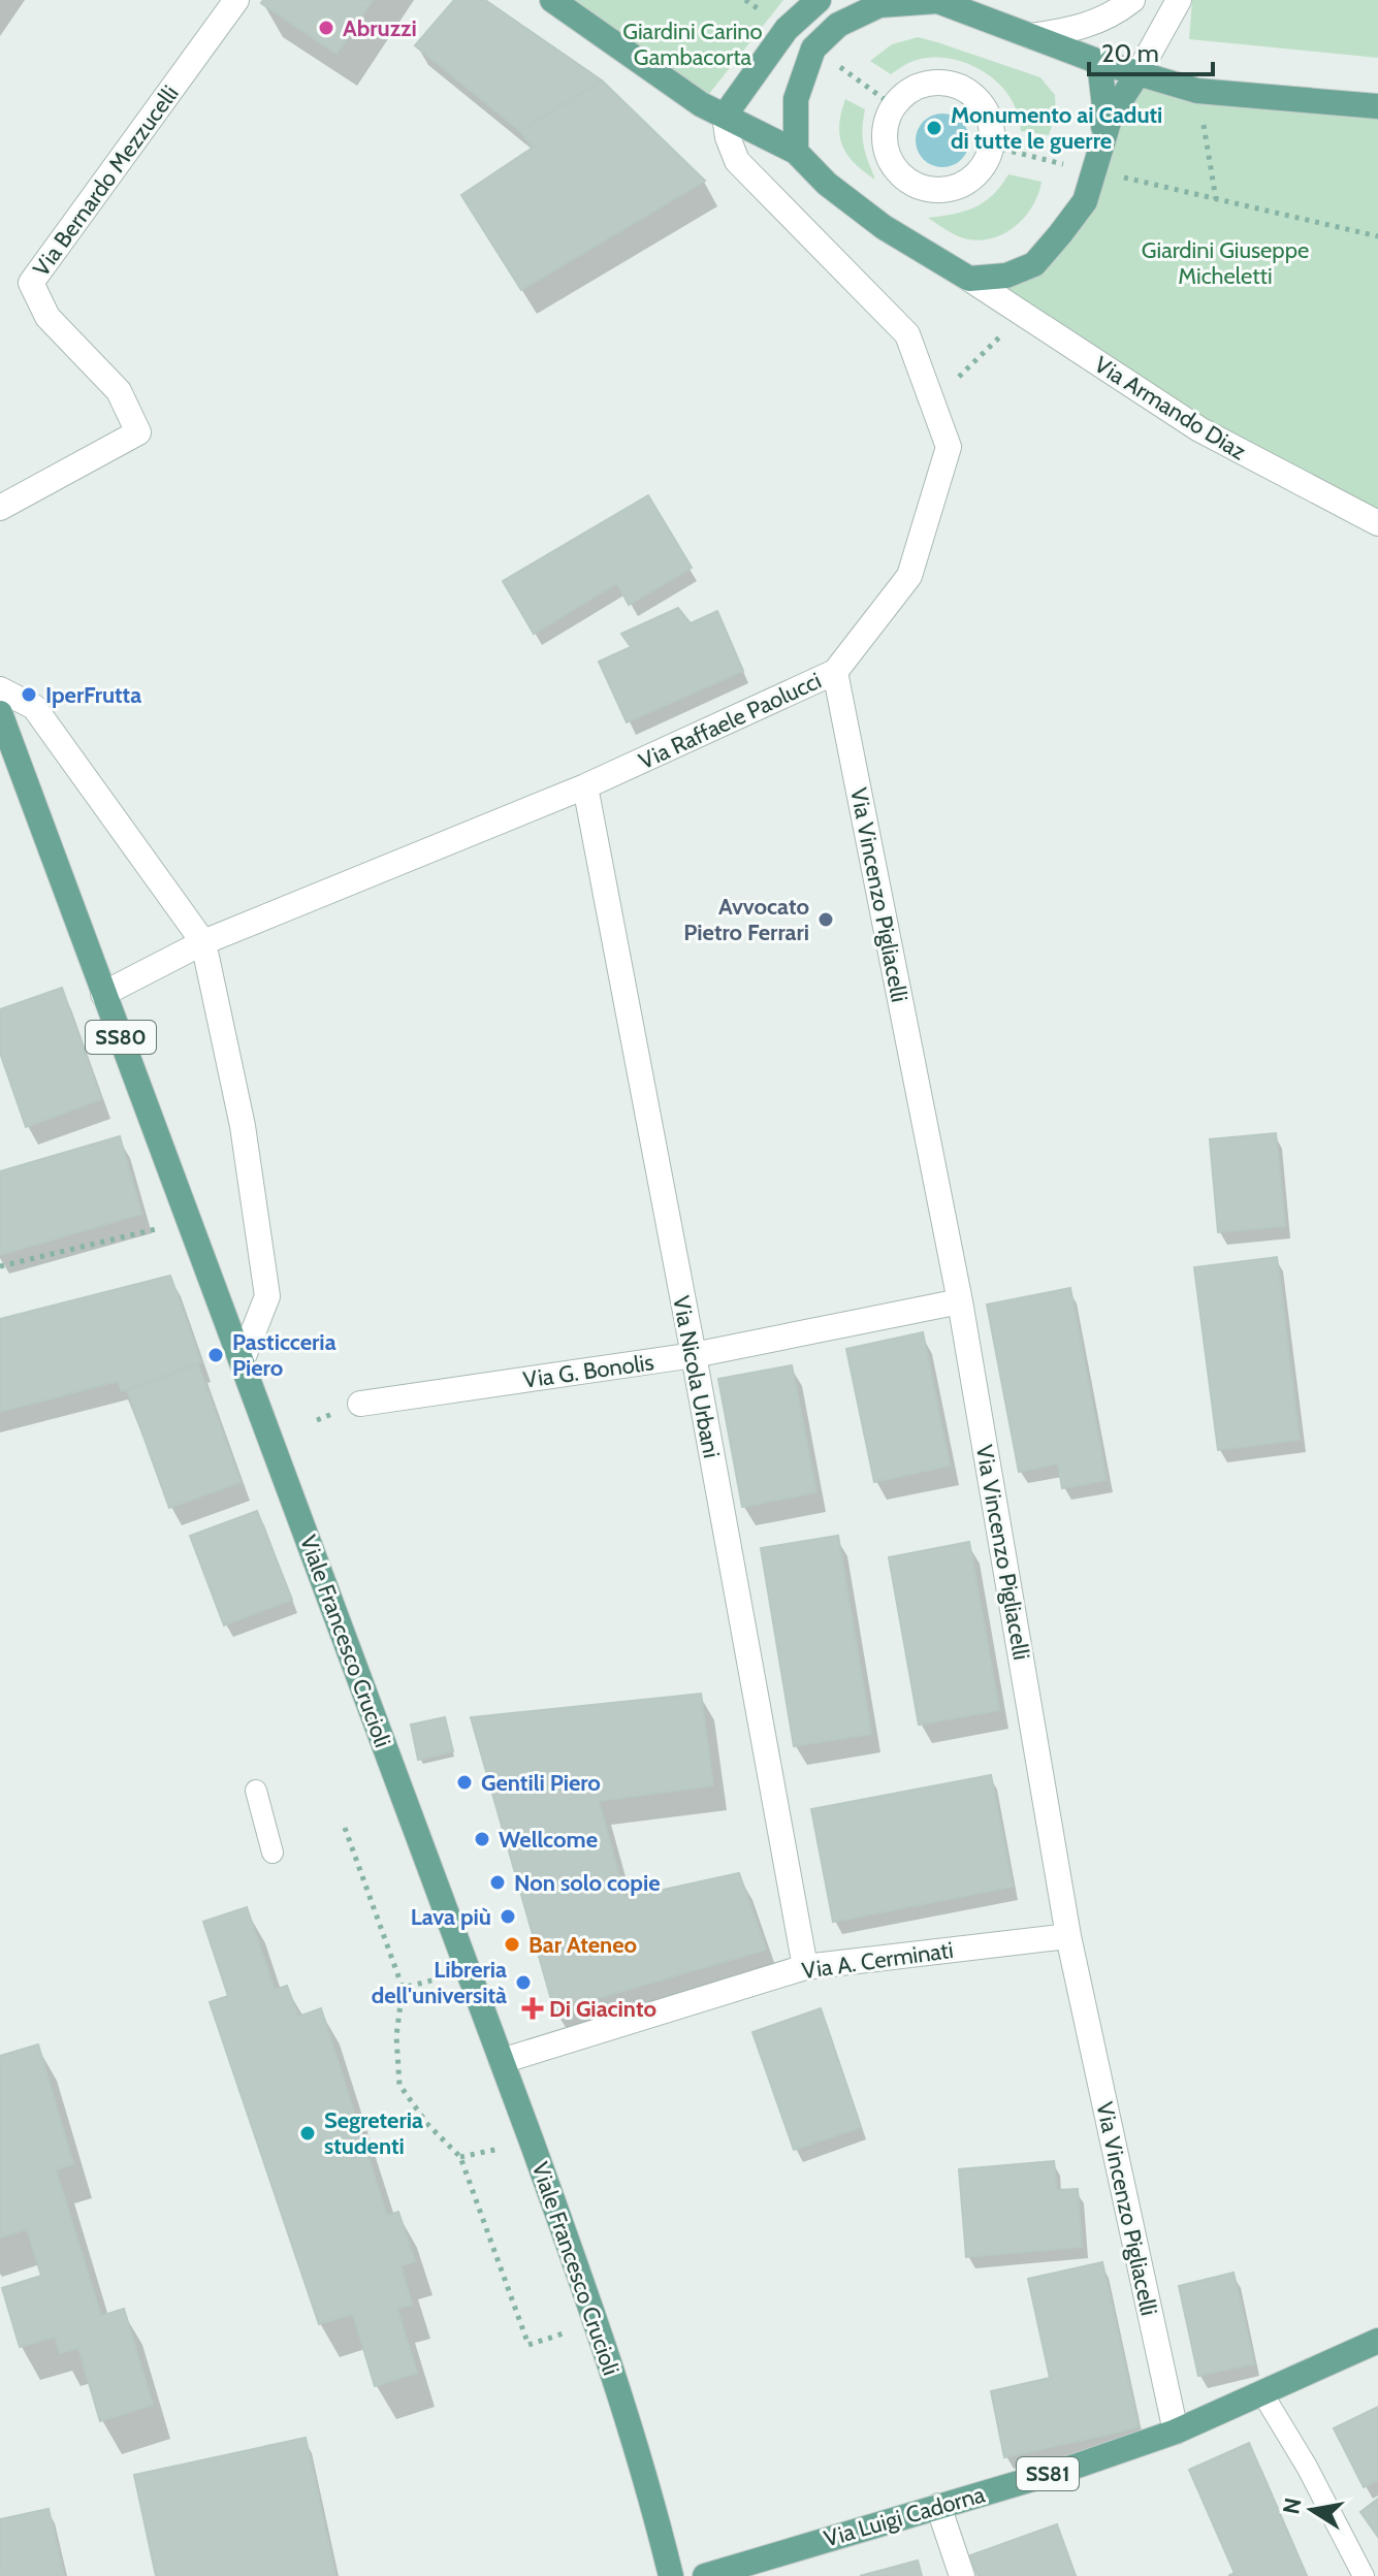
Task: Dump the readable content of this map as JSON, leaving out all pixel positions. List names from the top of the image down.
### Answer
{
  "streets": {
    "main road": [
      "SS80",
      "Viale Francesco Crucioli",
      "SS81",
      "Via Luigi Cadorna"
    ],
    "street": [
      "Via Bernardo Mezzucelli",
      "Via Armando Diaz",
      "Via Raffaele Paolucci",
      "Via Vincenzo Pigliacelli",
      "Via G. Bonolis",
      "Via Nicola Urbani",
      "Via A. Cerminati"
    ]
  },
  "crossings": [
    ["Via Raffaele Paolucci", "Via Vincenzo Pigliacelli"],
    ["Via Raffaele Paolucci", "Via Nicola Urbani"],
    ["Via Raffaele Paolucci", "Viale Francesco Crucioli"],
    ["Via Vincenzo Pigliacelli", "Via G. Bonolis"],
    ["Via Vincenzo Pigliacelli", "Via A. Cerminati"],
    ["Via Vincenzo Pigliacelli", "Via Luigi Cadorna"],
    ["Via G. Bonolis", "Via Nicola Urbani"],
    ["Via Nicola Urbani", "Via A. Cerminati"],
    ["Viale Francesco Crucioli", "Via A. Cerminati"]
  ],
  "parks": ["Giardini Carino Gambacorta", "Giardini Giuseppe Micheletti"],
  "places": {
    "other": [
      "Abruzzi",
      "Monumento ai Caduti di tutte le guerre",
      "IperFrutta",
      "Avvocato Pietro Ferrari",
      "Pasticceria Piero",
      "Gentili Piero",
      "Wellcome",
      "Non solo copie",
      "Lava più",
      "Bar Ateneo",
      "Libreria dell'università",
      "Segreteria studenti"
    ],
    "health": ["Di Giacinto"]
  },
  "scale_bar": "20 m",
  "north": "left"
}
